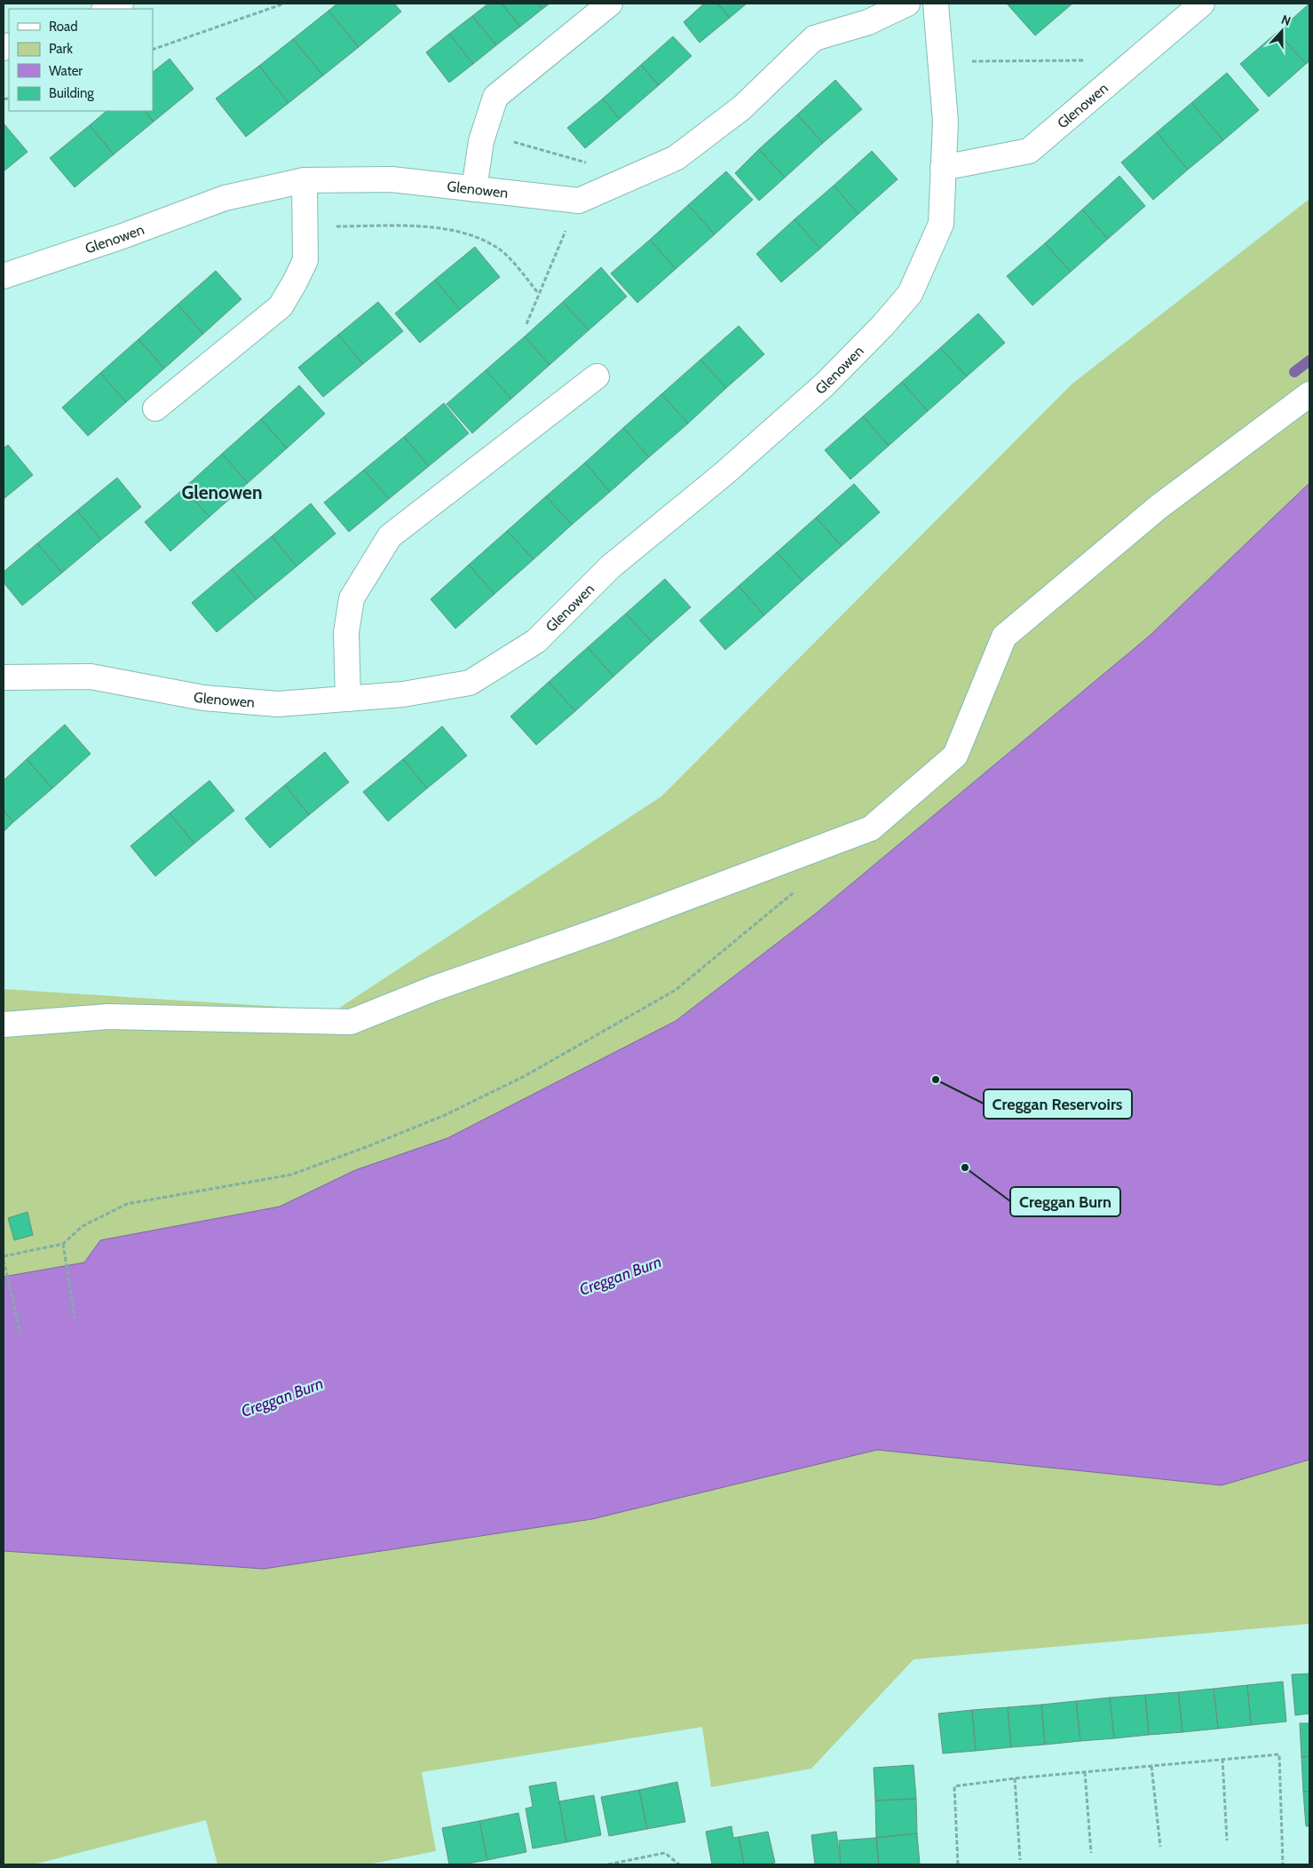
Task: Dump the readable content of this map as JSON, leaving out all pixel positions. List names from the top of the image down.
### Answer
{
  "streets": {
    "street": ["Glenowen"]
  },
  "districts": ["Glenowen"],
  "water": ["Creggan Burn"],
  "places": ["Creggan Reservoirs", "Creggan Burn"],
  "legend": [
    "Road",
    "Park",
    "Water",
    "Building"
  ],
  "north": "top"
}
